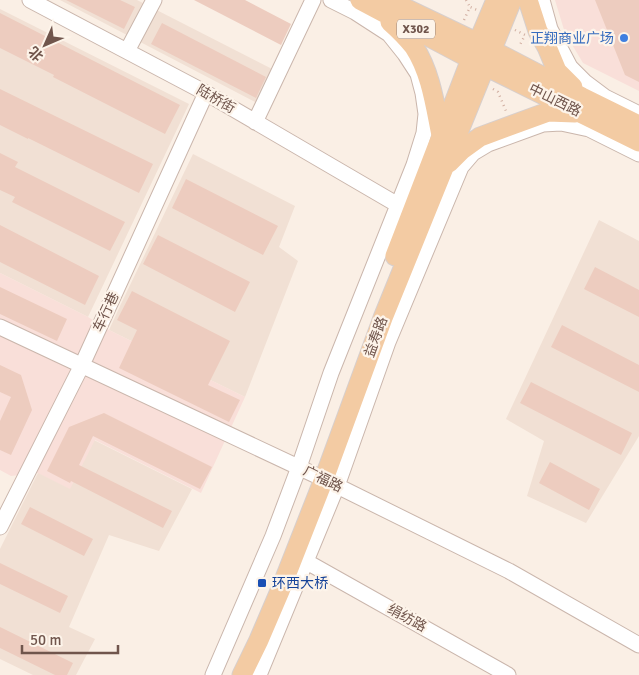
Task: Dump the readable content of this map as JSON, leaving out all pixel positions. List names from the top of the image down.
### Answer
{
  "streets": {
    "main road": ["X302", "中山西路", "益寿路"],
    "street": [
      "陆桥街",
      "车行巷",
      "广福路",
      "绢纺路"
    ]
  },
  "crossings": [
    ["X302", "中山西路"],
    ["X302", "益寿路"],
    ["陆桥街", "车行巷"],
    ["中山西路", "益寿路"],
    ["车行巷", "广福路"],
    ["益寿路", "广福路"]
  ],
  "places": {
    "other": ["正翔商业广场"],
    "transit": ["环西大桥"]
  },
  "scale_bar": "50 m",
  "north": "bottom left"
}
